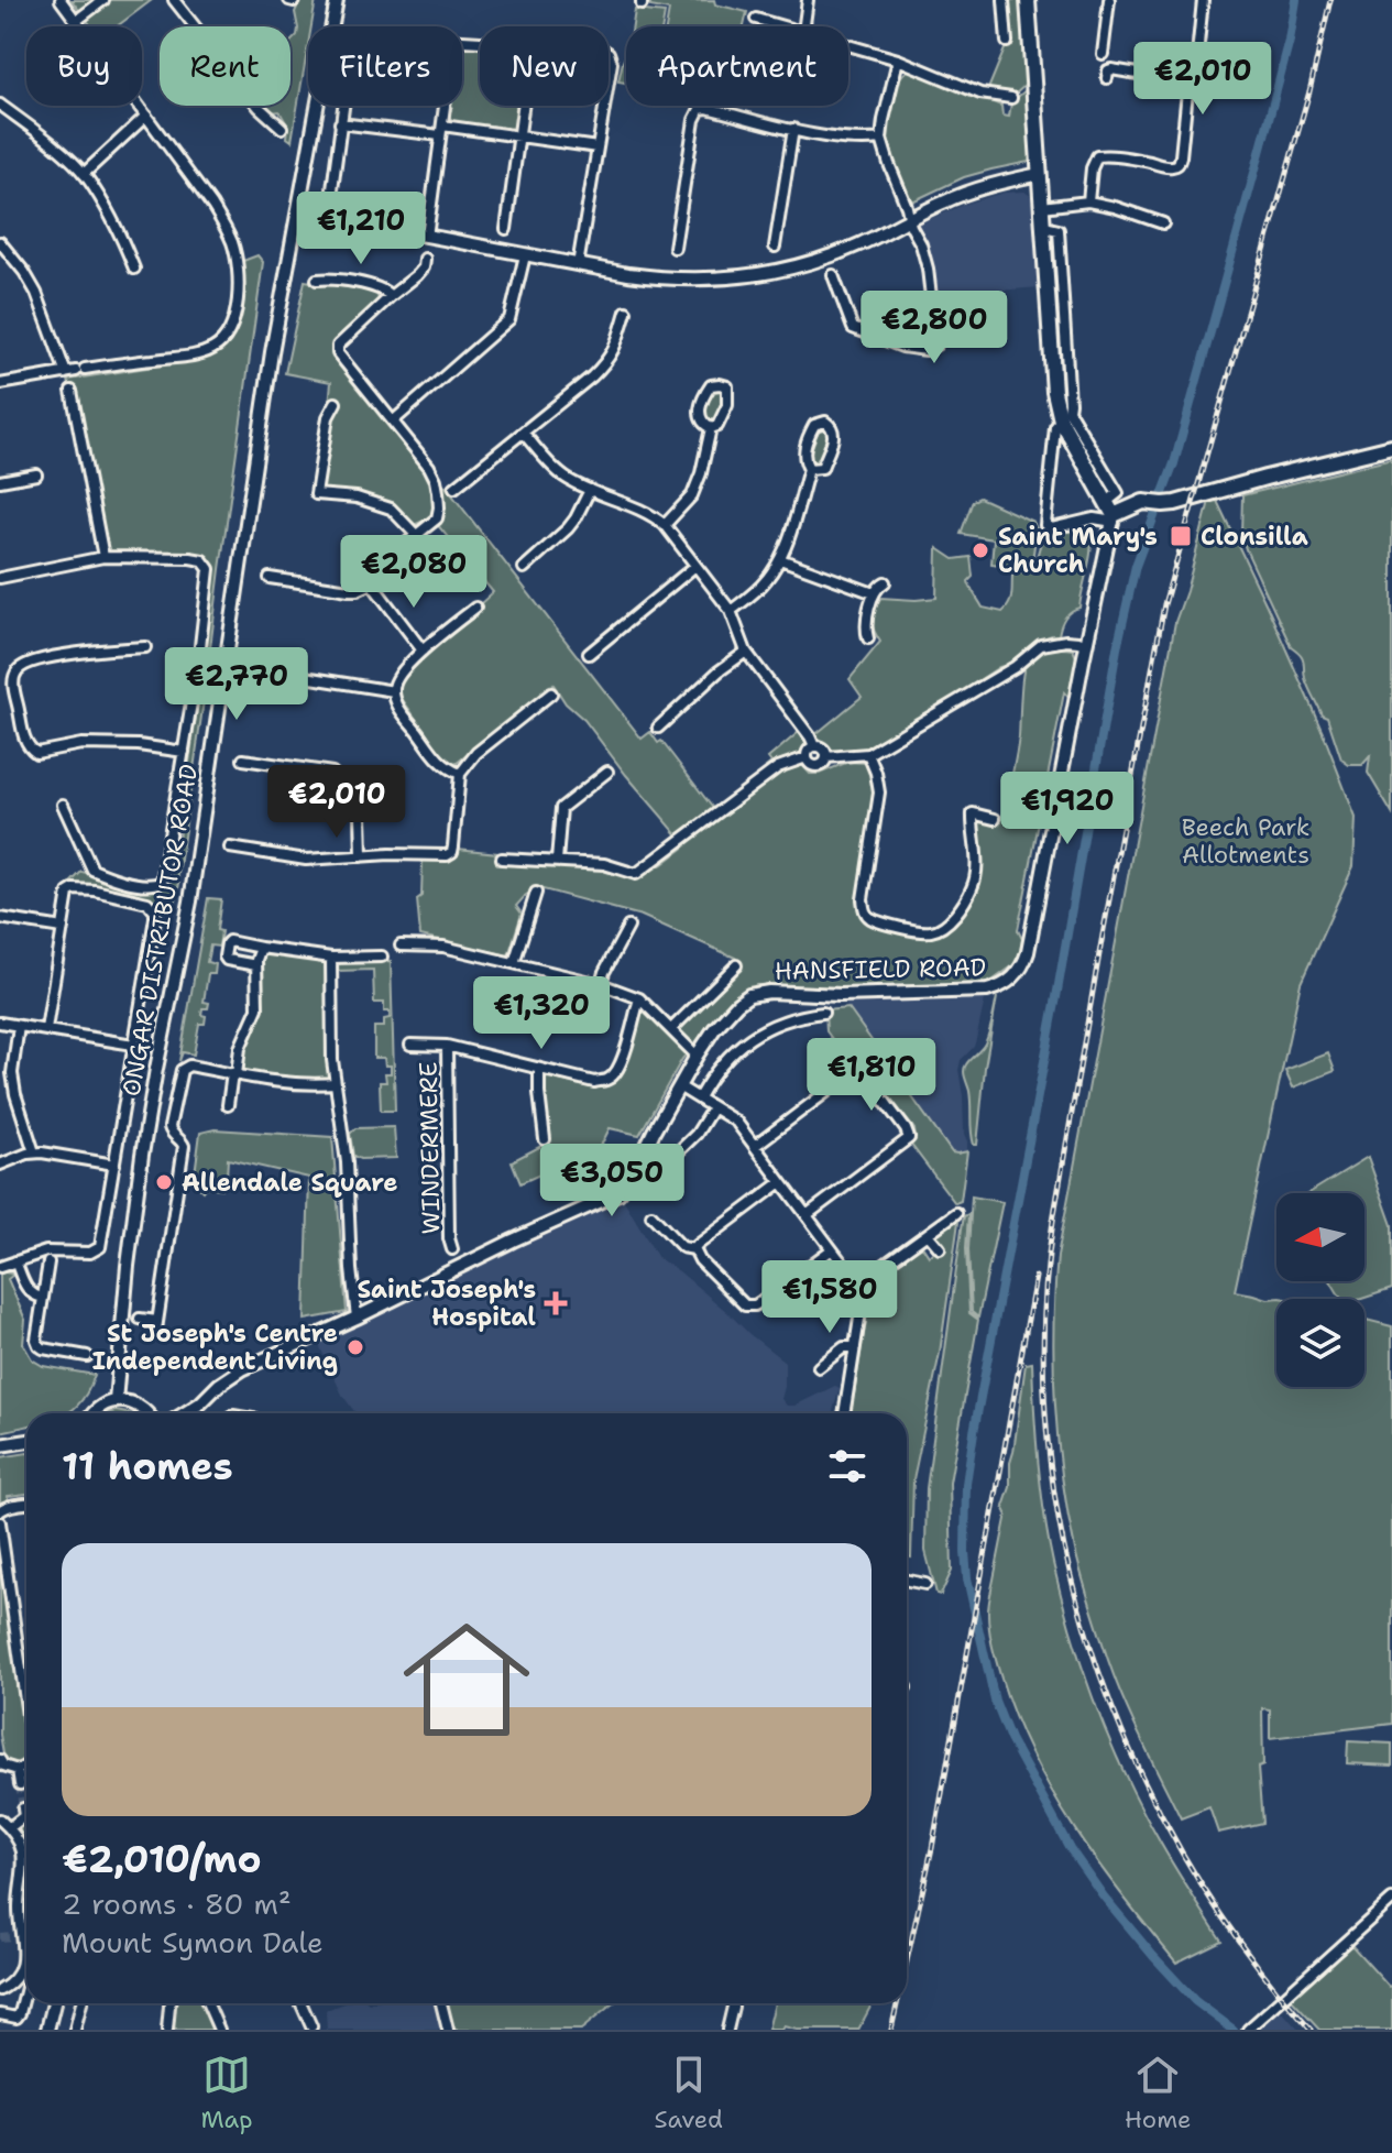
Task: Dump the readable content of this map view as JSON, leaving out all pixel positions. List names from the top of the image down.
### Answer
{
  "streets": {
    "street": ["ONGAR DISTRIBUTOR ROAD", "HANSFIELD ROAD", "WINDERMERE"]
  },
  "parks": ["Beech Park Allotments"],
  "places": {
    "transit": ["Clonsilla"],
    "other": ["Saint Mary's Church", "Allendale Square", "St Joseph's Centre Independent Living"],
    "health": ["Saint Joseph's Hospital"]
  },
  "north": "left",
  "page": {
    "chip": [
      "Buy",
      "Rent",
      "Filters",
      "New",
      "Apartment"
    ],
    "price": [
      "€2,010",
      "€1,210",
      "€2,800",
      "€2,080",
      "€2,770",
      "€2,010",
      "€1,920",
      "€1,320",
      "€1,810",
      "€3,050",
      "€1,580"
    ],
    "heading": "11 homes",
    "list": [
      {
        "name": "€2,010/mo",
        "note": "2 rooms · 80 m² · Mount Symon Dale"
      }
    ],
    "tabs": ["Map", "Saved", "Home"]
  }
}
